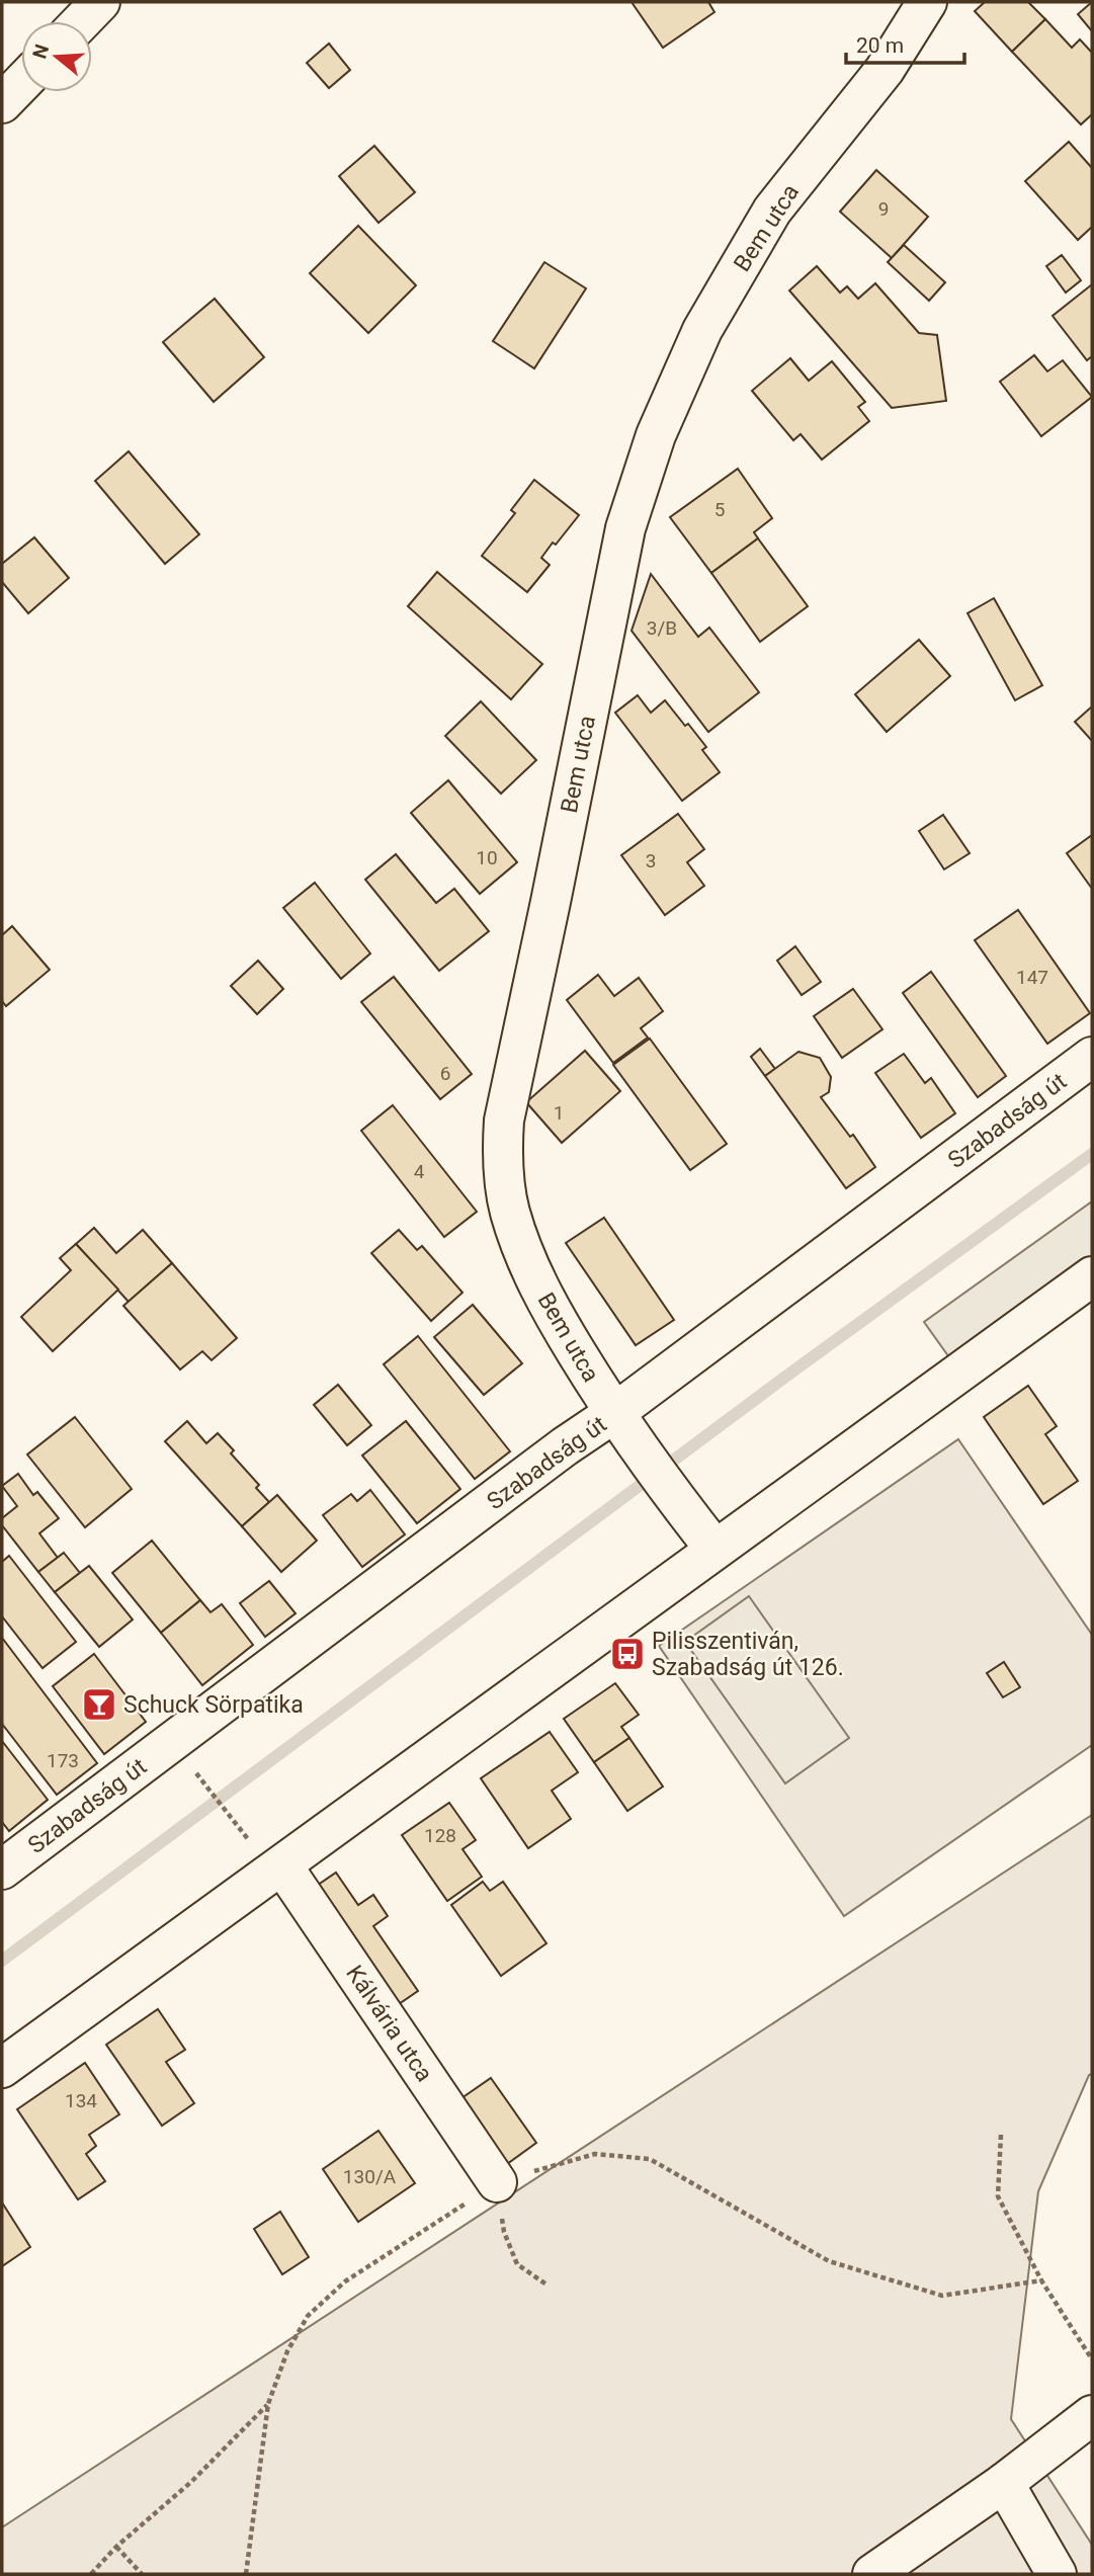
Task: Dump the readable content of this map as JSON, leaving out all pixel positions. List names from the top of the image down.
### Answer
{
  "streets": {
    "street": ["Bem utca", "Szabadság út", "Kálvária utca"]
  },
  "crossings": [
    ["Bem utca", "Szabadság út"]
  ],
  "places": {
    "bus stop": ["Pilisszentiván, Szabadság út 126."],
    "bar": ["Schuck Sörpatika"]
  },
  "house_numbers": [
    "9",
    "5",
    "3/B",
    "10",
    "3",
    "147",
    "6",
    "1",
    "4",
    "173",
    "128",
    "134",
    "130/A"
  ],
  "scale_bar": "20 m",
  "north": "left"
}
